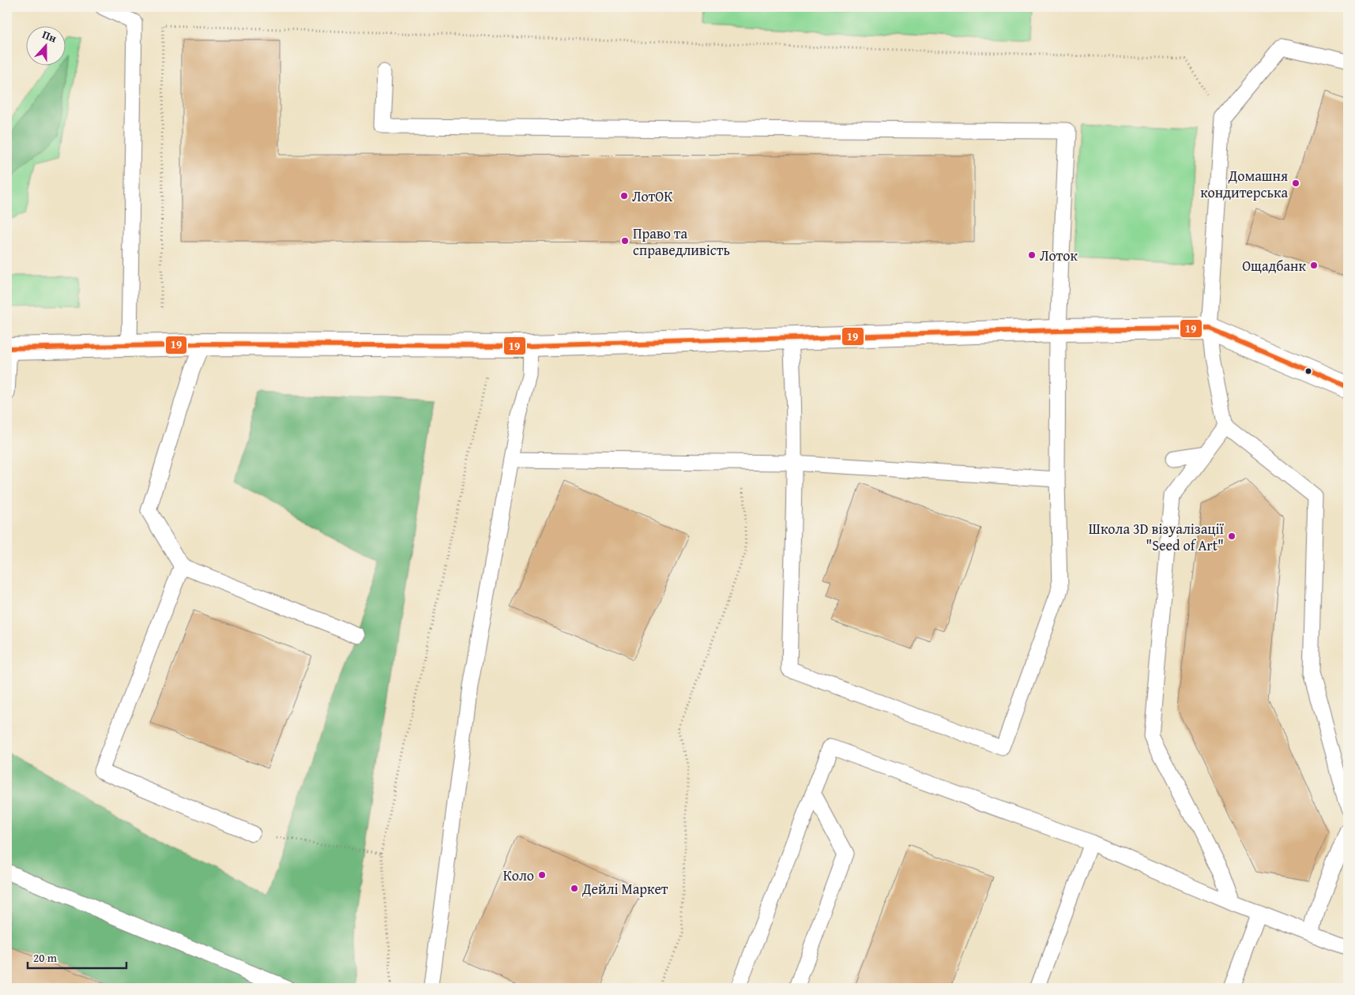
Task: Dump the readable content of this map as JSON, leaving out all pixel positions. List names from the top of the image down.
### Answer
{
  "places": [
    "Домашня кондитерська",
    "ЛотОК",
    "Право та справедливість",
    "Лоток",
    "Ощадбанк",
    "Школа 3D візуалізації \"Seed of Art\"",
    "Коло",
    "Дейлі Маркет"
  ],
  "lines": ["transit line 19"],
  "scale_bar": "20 m",
  "north": "top"
}
